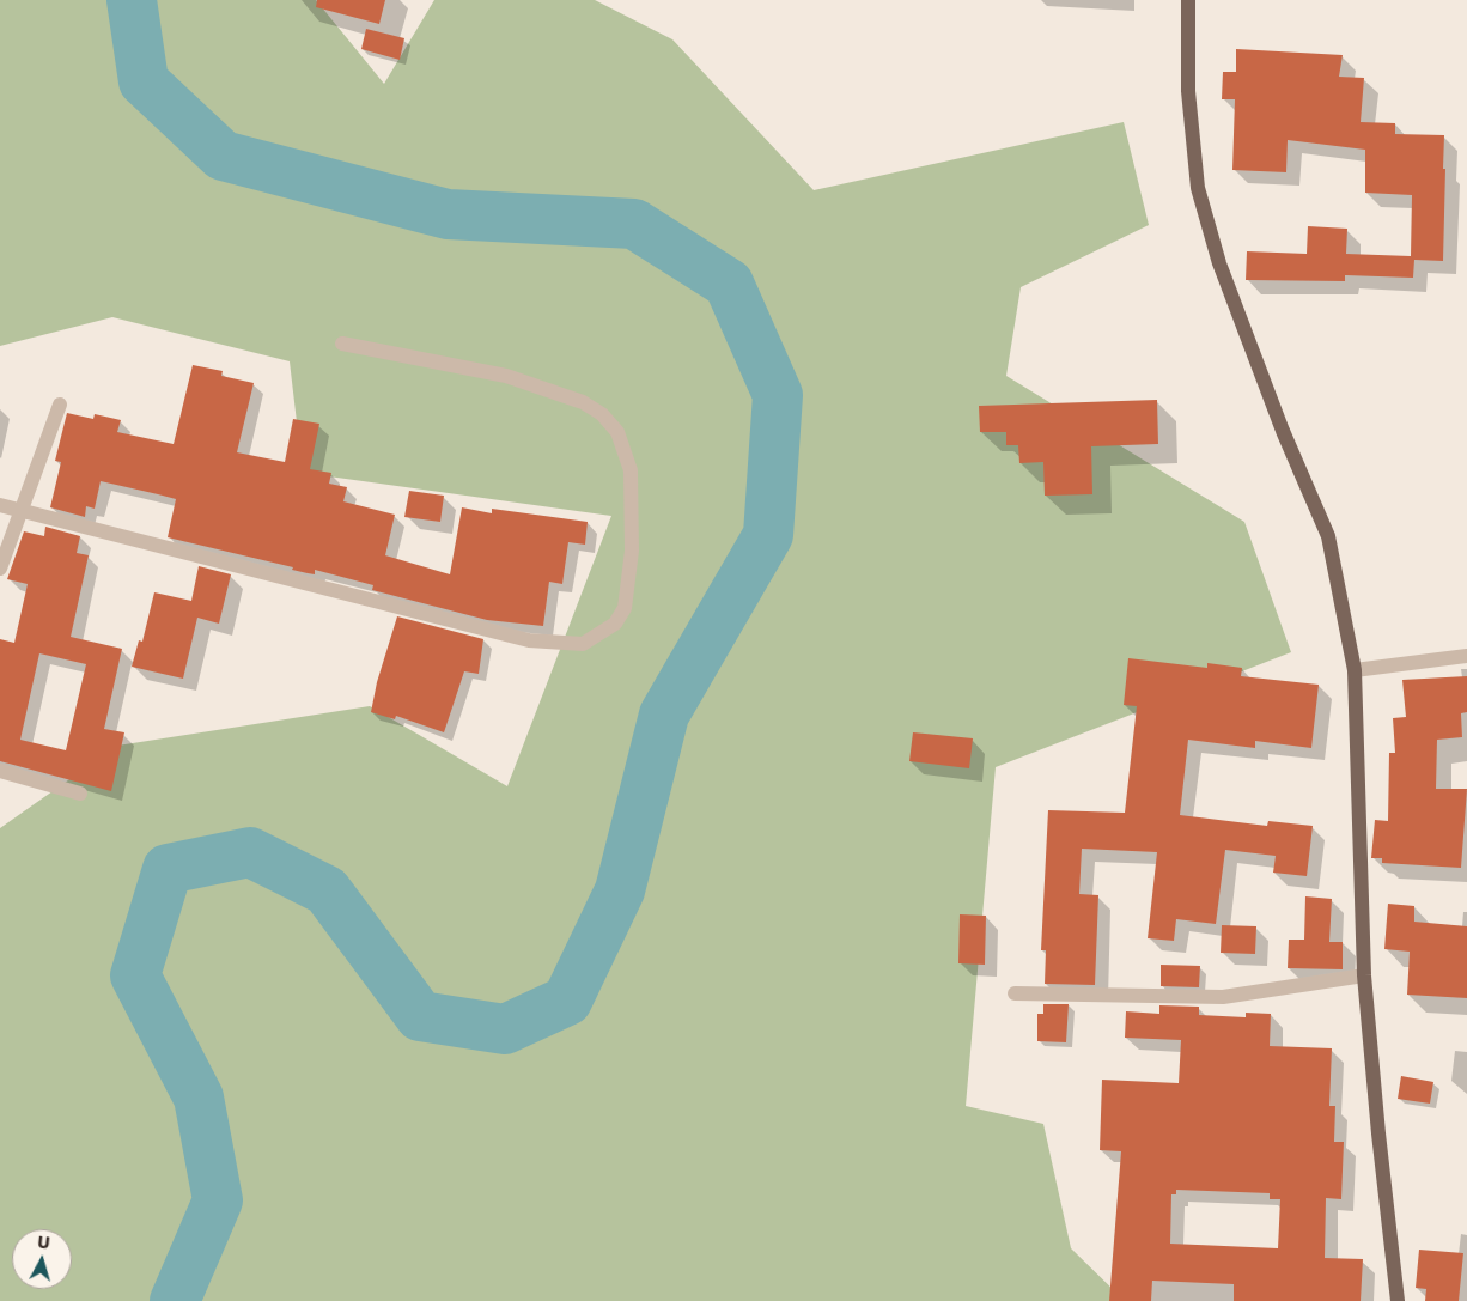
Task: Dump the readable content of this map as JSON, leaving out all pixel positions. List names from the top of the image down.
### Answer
{
  "north": "top"
}
